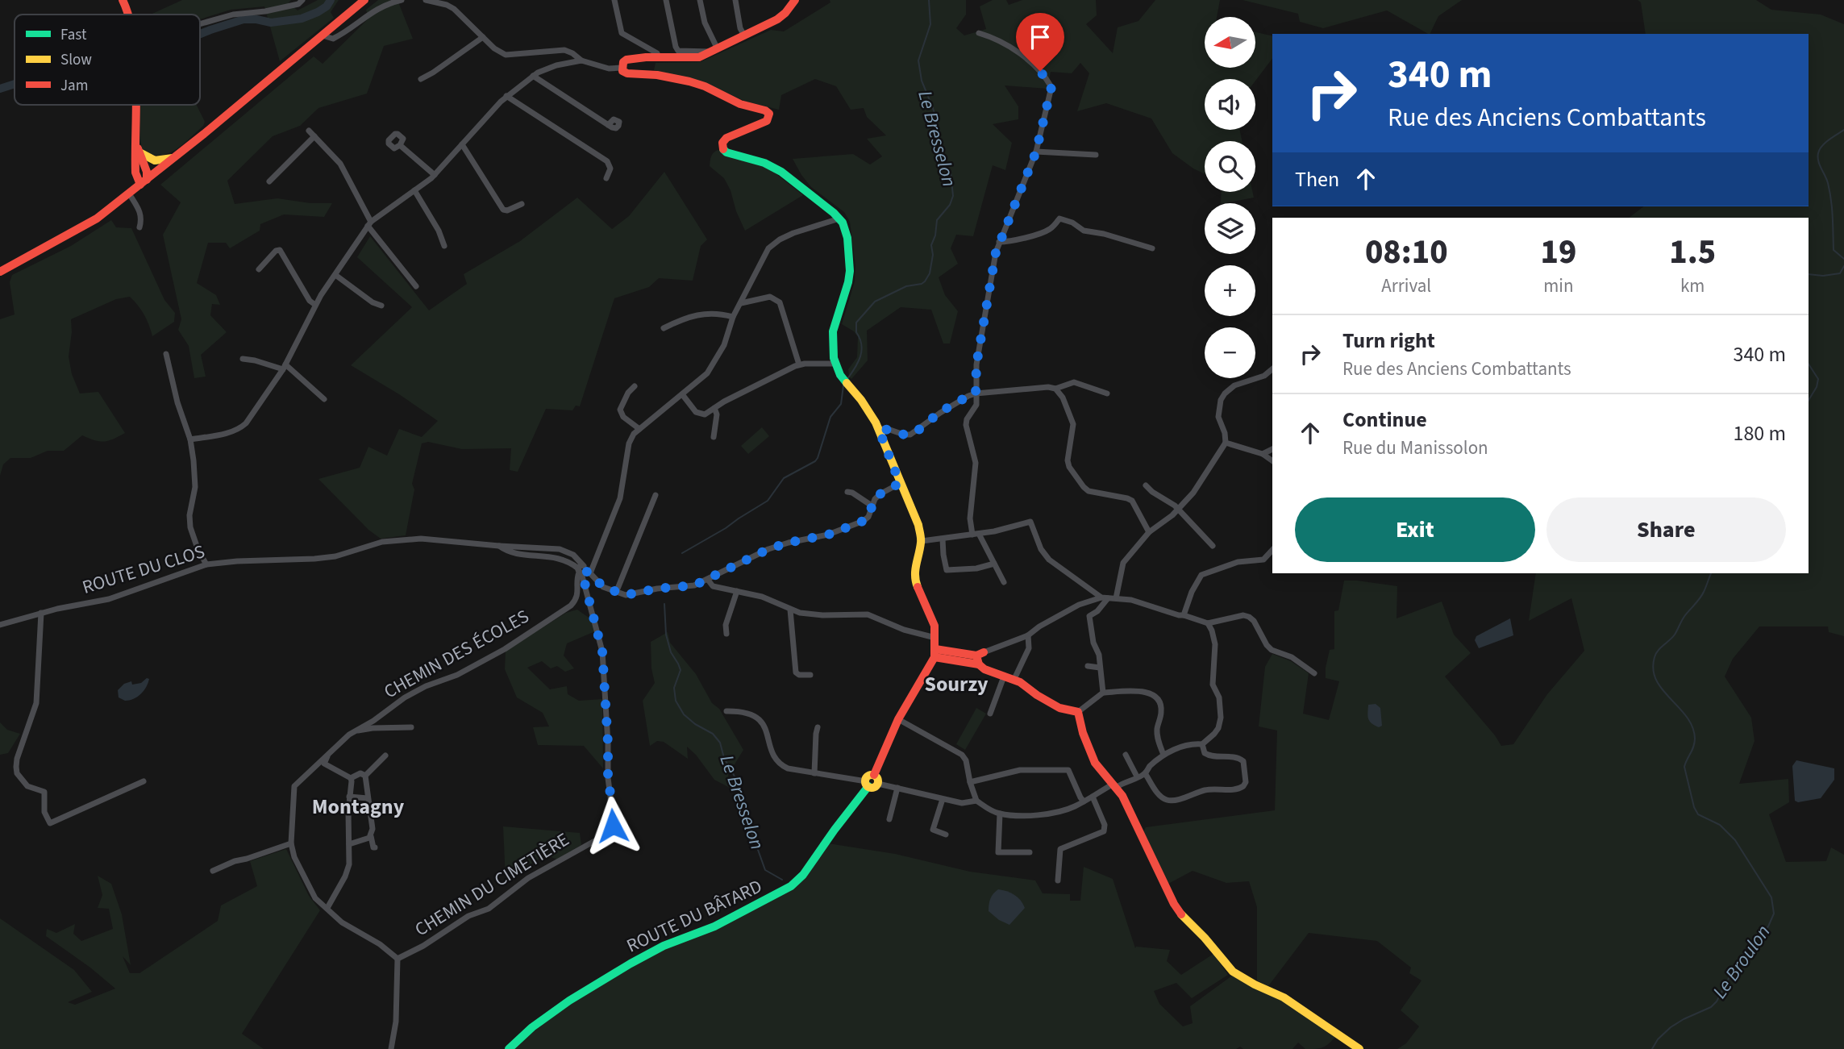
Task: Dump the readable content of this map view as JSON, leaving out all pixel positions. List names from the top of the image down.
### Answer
{
  "streets": {
    "street": [
      "ROUTE DU CLOS",
      "CHEMIN DES ÉCOLES",
      "CHEMIN DU CIMETIÈRE",
      "ROUTE DU BÂTARD"
    ]
  },
  "crossings": [
    ["ROUTE DU CLOS", "CHEMIN DES ÉCOLES"],
    ["ROUTE DU CLOS", "CHEMIN DU CIMETIÈRE"],
    ["CHEMIN DES ÉCOLES", "CHEMIN DU CIMETIÈRE"]
  ],
  "districts": ["Sourzy", "Montagny"],
  "water": ["Le Bresselon", "Le Broulon"],
  "legend": ["Fast", "Slow", "Jam"],
  "north": "left",
  "page": {
    "map_buttons": ["+", "−"],
    "turn": ["340 m", "Rue des Anciens Combattants"],
    "then": "Then",
    "eta": [
      "08:10",
      "Arrival",
      "19",
      "min",
      "1.5",
      "km"
    ],
    "list": [
      {
        "name": "Turn right",
        "note": "Rue des Anciens Combattants",
        "value": "340 m"
      },
      {
        "name": "Continue",
        "note": "Rue du Manissolon",
        "value": "180 m"
      }
    ],
    "buttons": ["Exit", "Share"]
  }
}
